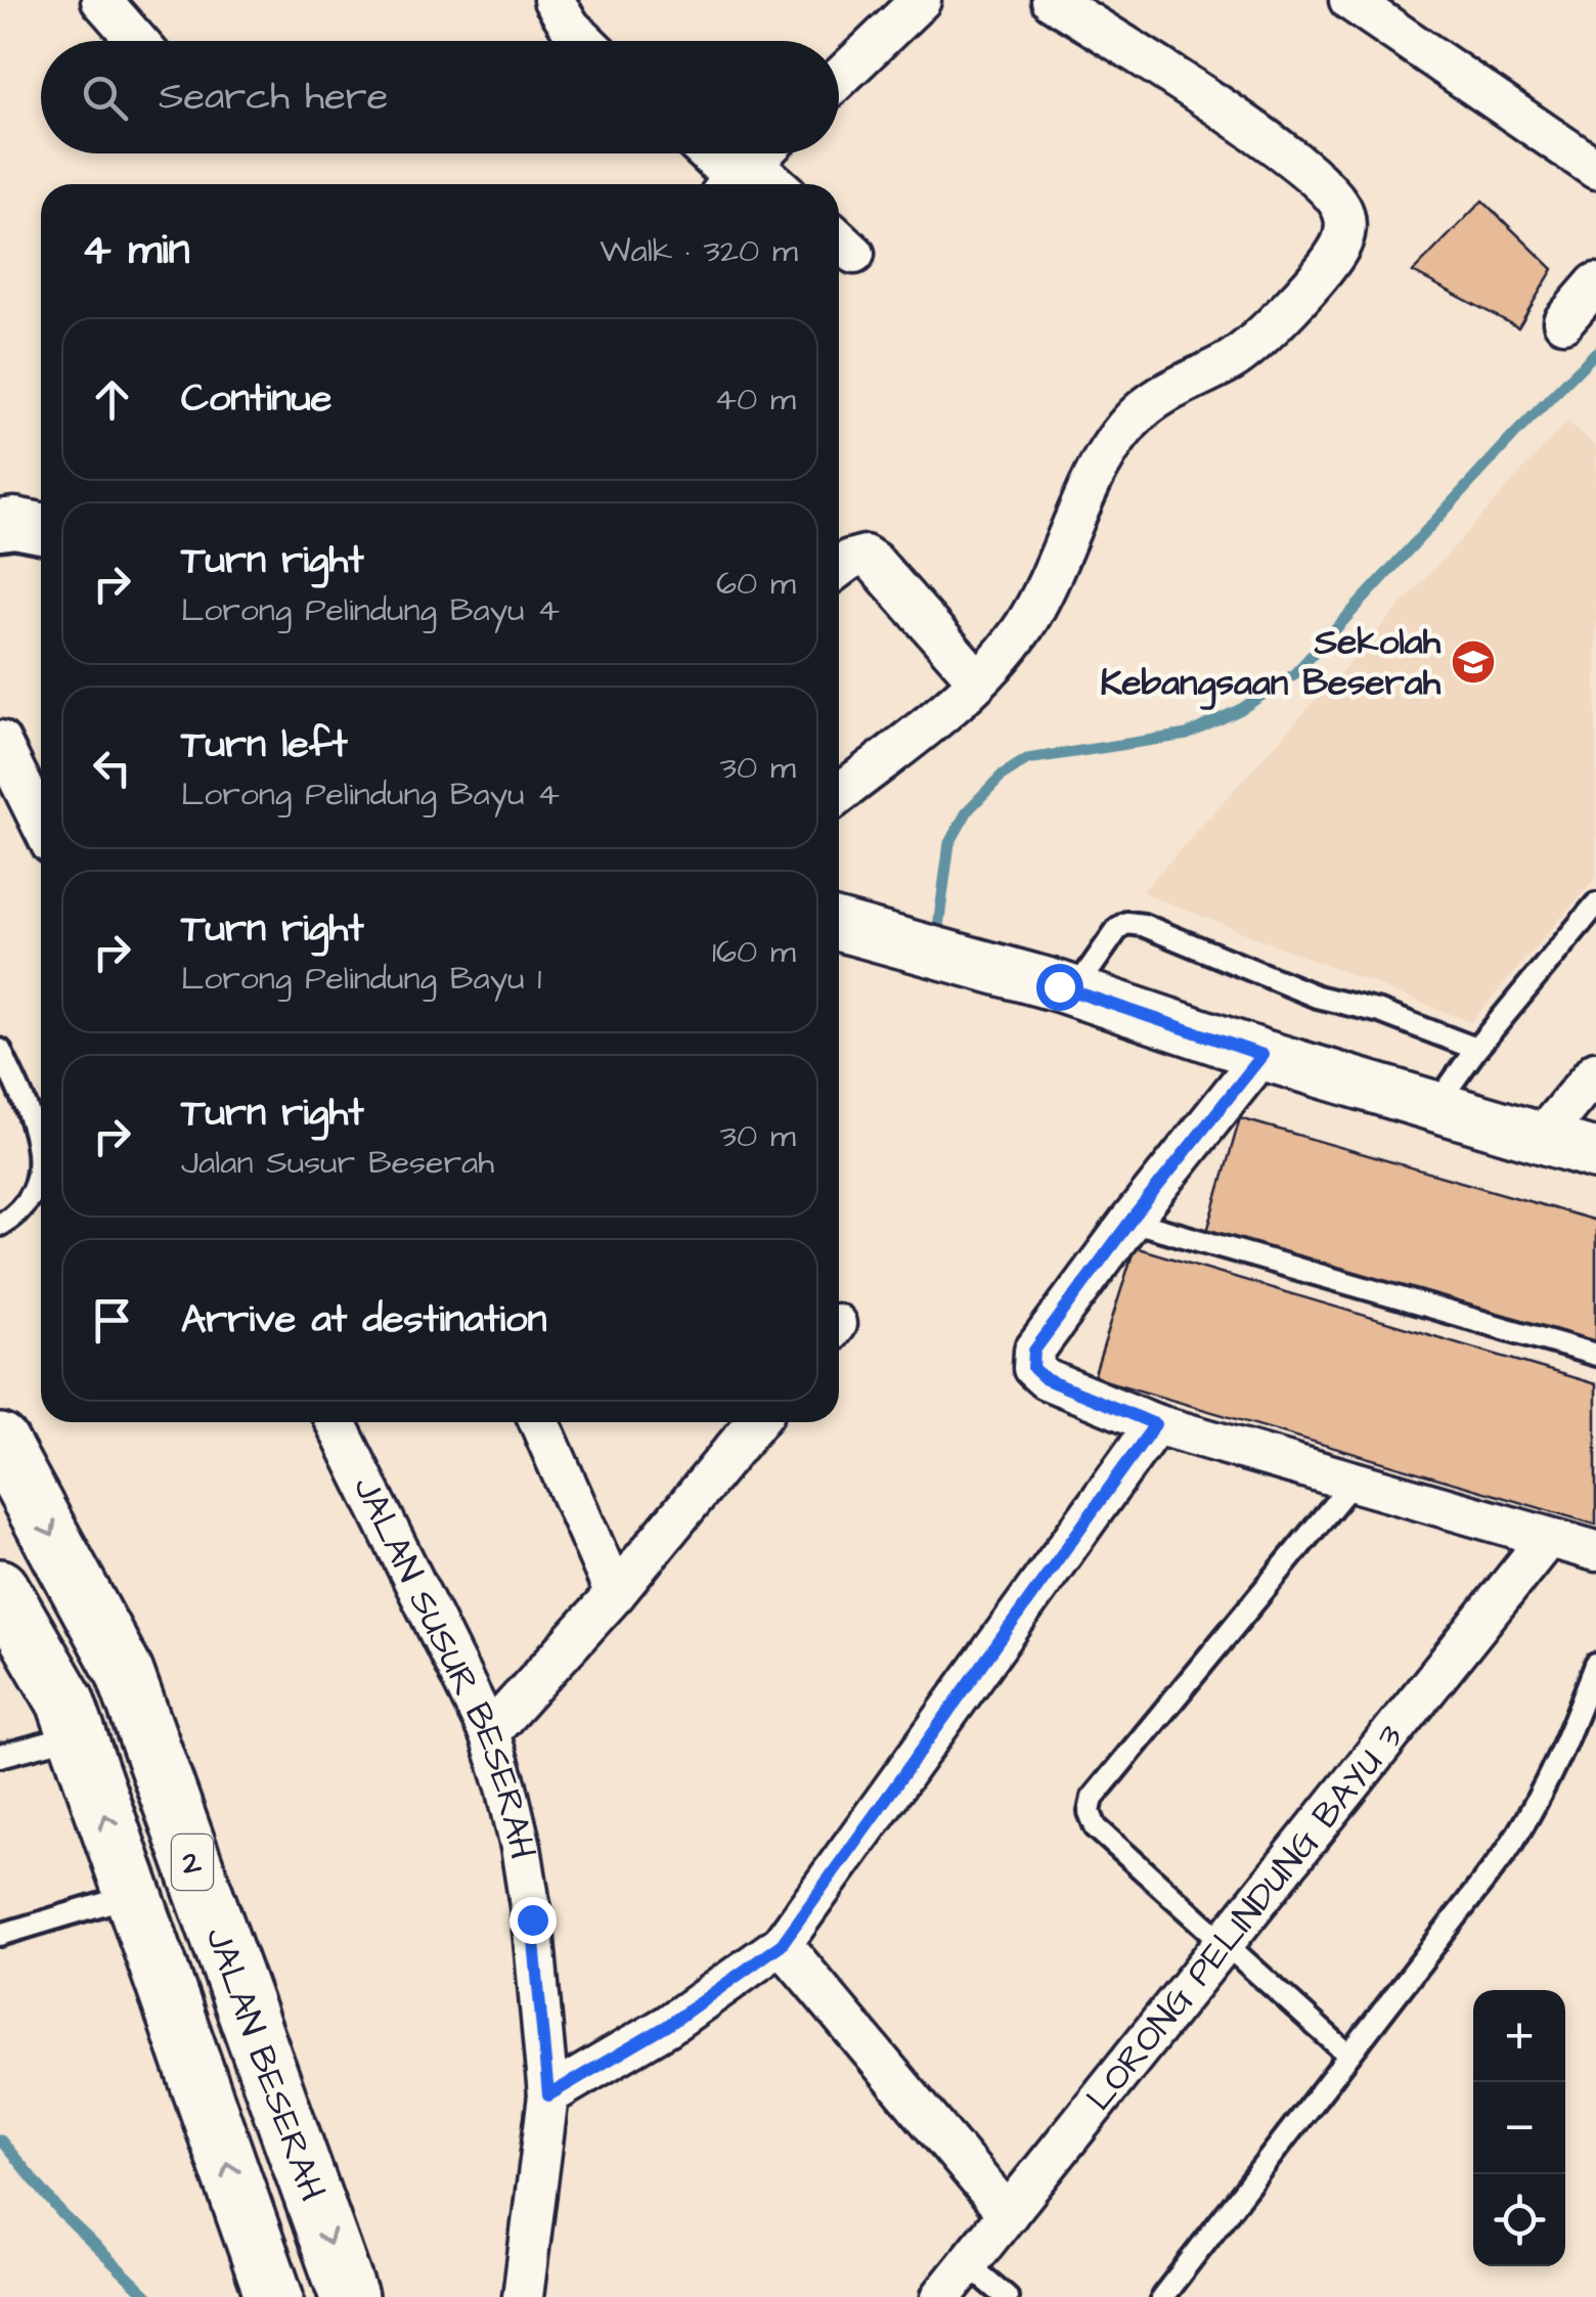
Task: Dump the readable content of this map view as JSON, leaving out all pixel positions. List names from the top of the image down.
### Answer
{
  "streets": {
    "highway": ["2", "JALAN BESERAH"],
    "street": ["JALAN SUSUR BESERAH", "LORONG PELINDUNG BAYU 3"]
  },
  "places": {
    "school or university": ["Sekolah Kebangsaan Beserah"]
  },
  "page": {
    "search": "Search here",
    "heading": ["4 min", "Walk · 320 m"],
    "list": [
      ["Continue", "40 m"],
      ["Turn right", "Lorong Pelindung Bayu 4", "60 m"],
      ["Turn left", "Lorong Pelindung Bayu 4", "30 m"],
      ["Turn right", "Lorong Pelindung Bayu 1", "160 m"],
      ["Turn right", "Jalan Susur Beserah", "30 m"],
      "Arrive at destination"
    ],
    "map_buttons": ["+", "−"]
  }
}
